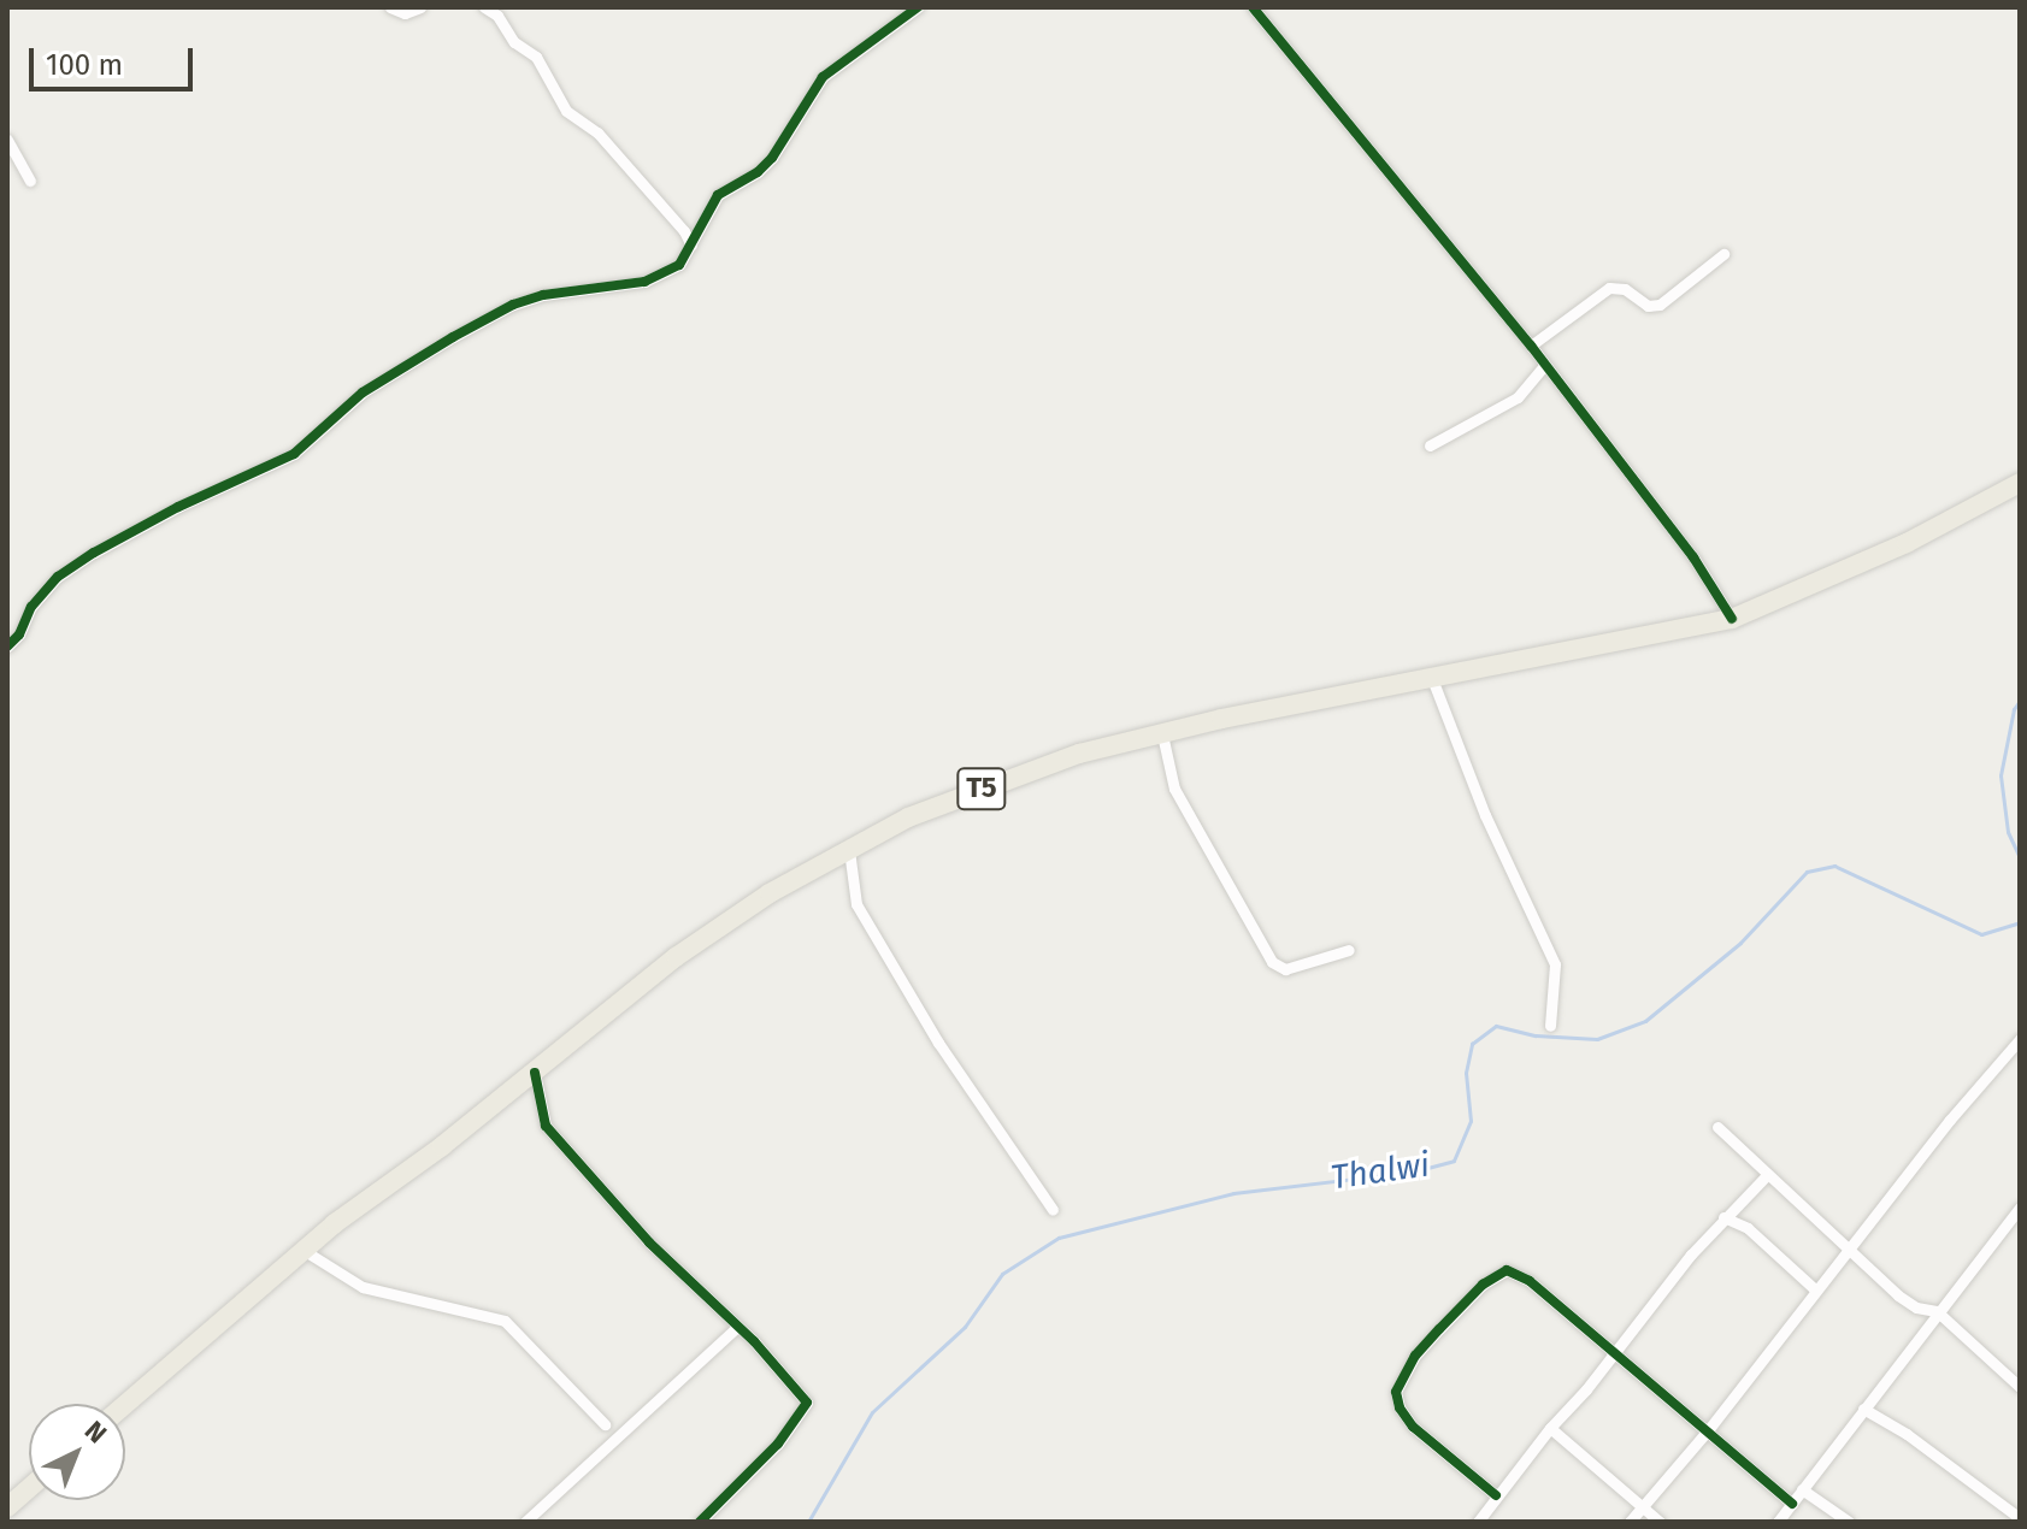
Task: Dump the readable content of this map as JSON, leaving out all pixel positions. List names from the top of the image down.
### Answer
{
  "streets": {
    "highway": ["T5"]
  },
  "water": ["Thalwi"],
  "scale_bar": "100 m",
  "north": "top right"
}
